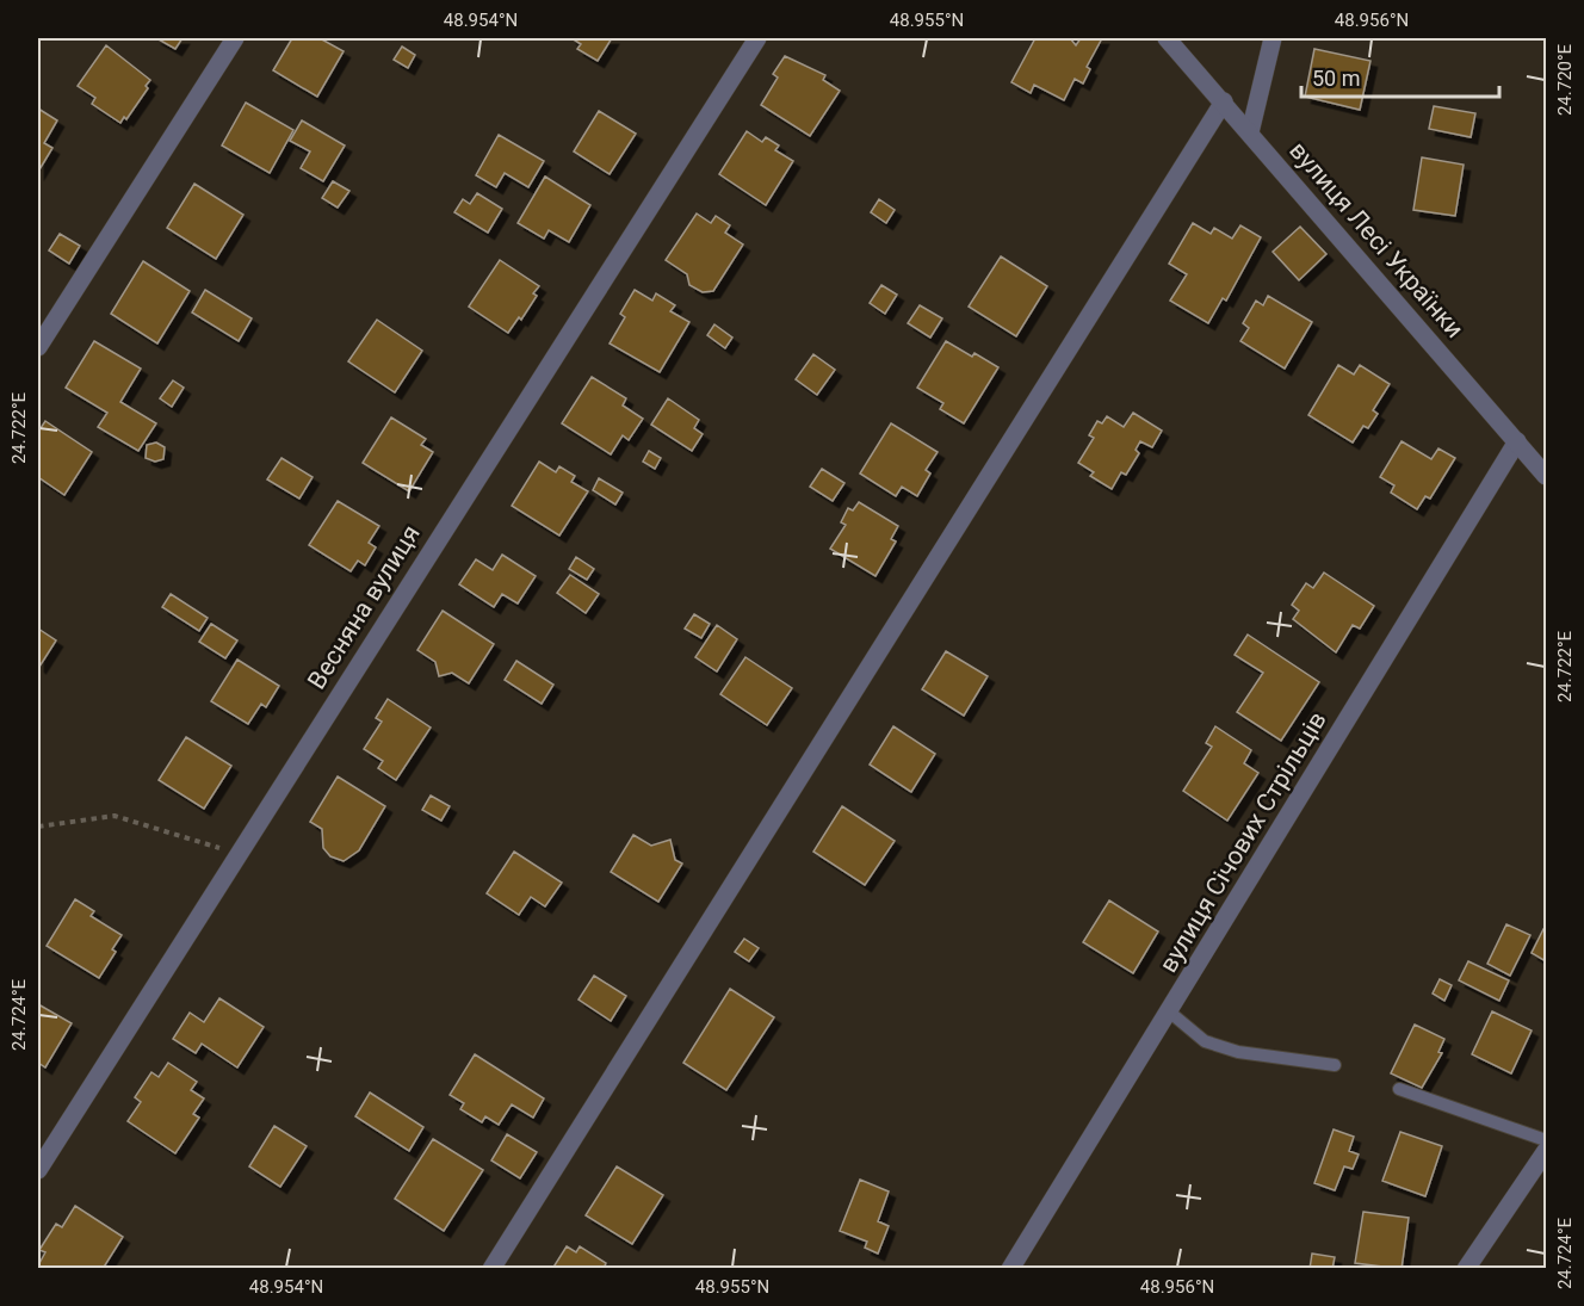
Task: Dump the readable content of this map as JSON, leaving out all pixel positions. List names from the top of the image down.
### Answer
{
  "streets": {
    "street": ["вулиця Лесі Українки", "Весняна вулиця", "вулиця Січових Стрільців"]
  },
  "crossings": [
    ["вулиця Лесі Українки", "вулиця Січових Стрільців"]
  ],
  "scale_bar": "50 m",
  "coordinates": [
    "48.954°N",
    "48.955°N",
    "48.956°N",
    "24.720°E",
    "24.722°E",
    "24.724°E"
  ]
}
